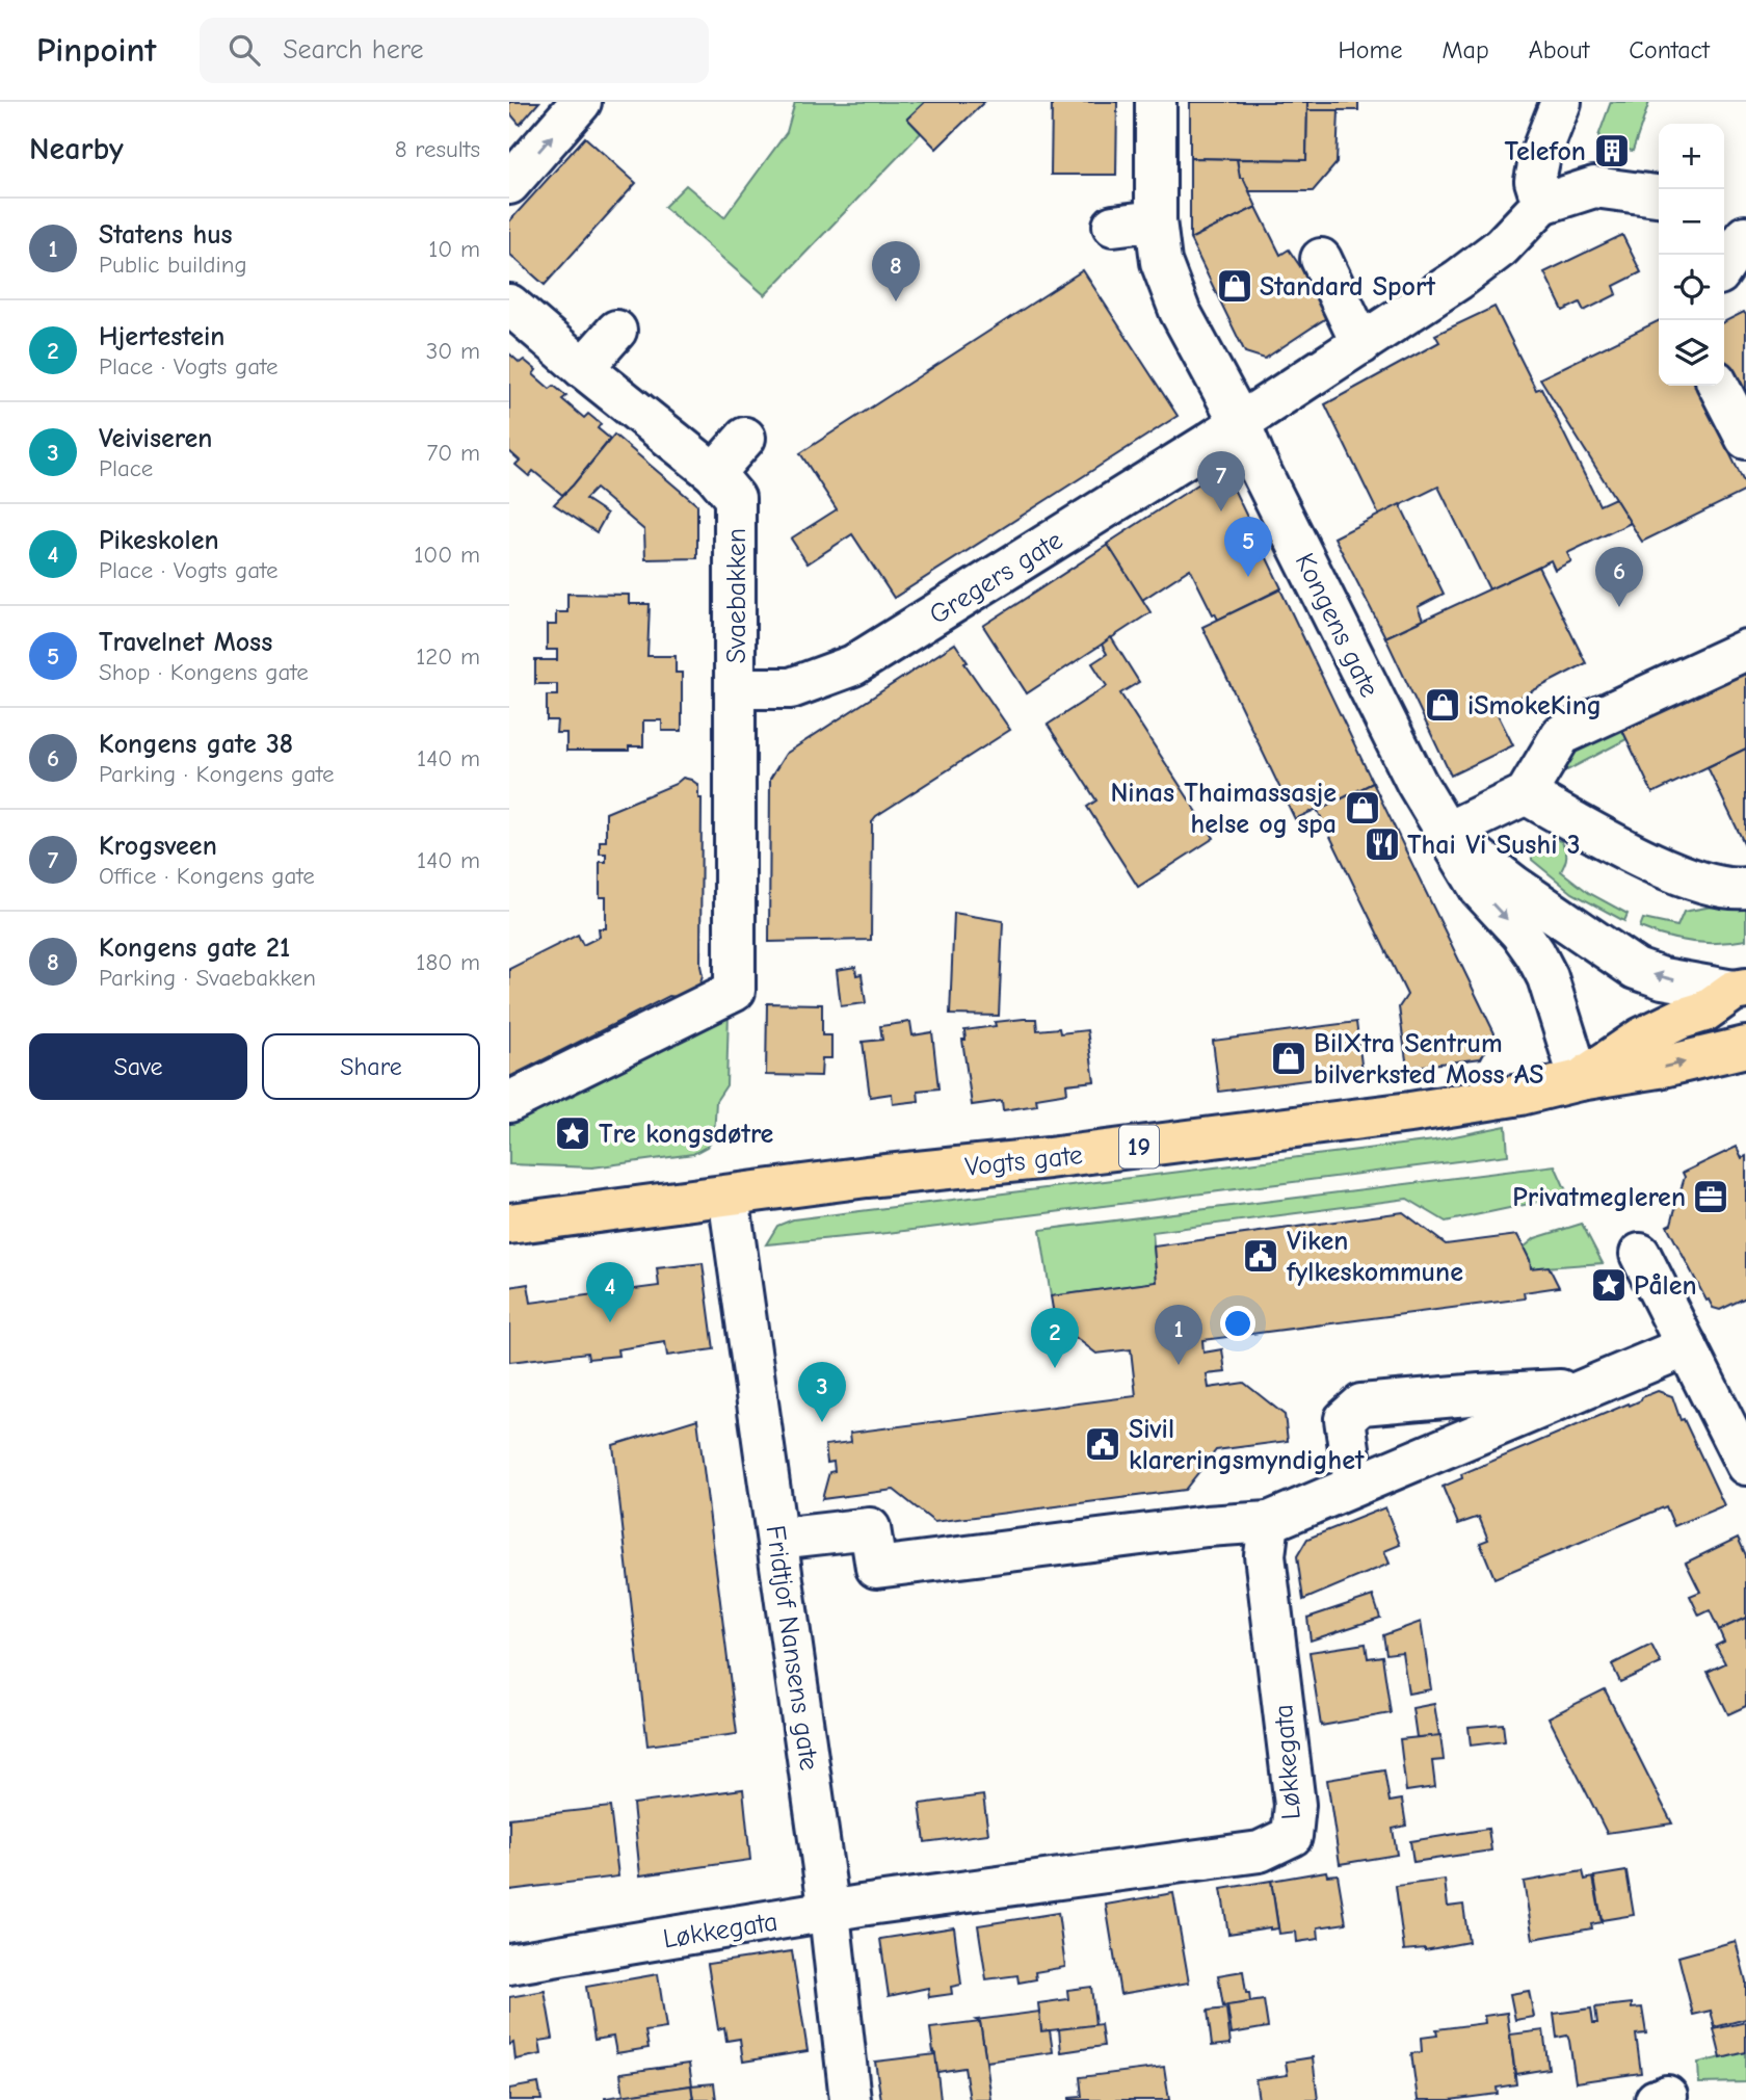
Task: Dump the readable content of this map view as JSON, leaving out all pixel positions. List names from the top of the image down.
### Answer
{
  "streets": {
    "highway": ["19", "Vogts gate"],
    "street": [
      "Gregers gate",
      "Svaebakken",
      "Kongens gate",
      "Fridtjof Nansens gate",
      "Løkkegata"
    ]
  },
  "crossings": [
    ["Gregers gate", "Svaebakken"],
    ["Gregers gate", "Kongens gate"],
    ["Kongens gate", "Vogts gate"],
    ["Vogts gate", "Fridtjof Nansens gate"],
    ["Fridtjof Nansens gate", "Løkkegata"]
  ],
  "places": {
    "building": ["Telefon"],
    "shop": [
      "Standard Sport",
      "iSmokeKing",
      "Ninas Thaimassasje helse og spa",
      "BilXtra Sentrum bilverksted Moss AS"
    ],
    "restaurant": ["Thai Vi Sushi 3"],
    "place": ["Tre kongsdøtre", "Pålen"],
    "office": ["Privatmegleren"],
    "public building": ["Viken fylkeskommune", "Sivil klareringsmyndighet"]
  },
  "page": {
    "header": "Pinpoint",
    "search": "Search here",
    "nav": [
      "Home",
      "Map",
      "About",
      "Contact"
    ],
    "heading": ["Nearby", "8 results"],
    "map_buttons": ["+", "−"],
    "list": [
      {
        "mark": "1",
        "name": "Statens hus",
        "note": "Public building",
        "value": "10 m"
      },
      {
        "mark": "2",
        "name": "Hjertestein",
        "note": "Place · Vogts gate",
        "value": "30 m"
      },
      {
        "mark": "3",
        "name": "Veiviseren",
        "note": "Place",
        "value": "70 m"
      },
      {
        "mark": "4",
        "name": "Pikeskolen",
        "note": "Place · Vogts gate",
        "value": "100 m"
      },
      {
        "mark": "5",
        "name": "Travelnet Moss",
        "note": "Shop · Kongens gate",
        "value": "120 m"
      },
      {
        "mark": "6",
        "name": "Kongens gate 38",
        "note": "Parking · Kongens gate",
        "value": "140 m"
      },
      {
        "mark": "7",
        "name": "Krogsveen",
        "note": "Office · Kongens gate",
        "value": "140 m"
      },
      {
        "mark": "8",
        "name": "Kongens gate 21",
        "note": "Parking · Svaebakken",
        "value": "180 m"
      }
    ],
    "pins": [
      "8",
      "7",
      "5",
      "6",
      "4",
      "1",
      "2",
      "3"
    ],
    "buttons": ["Save", "Share"]
  }
}
